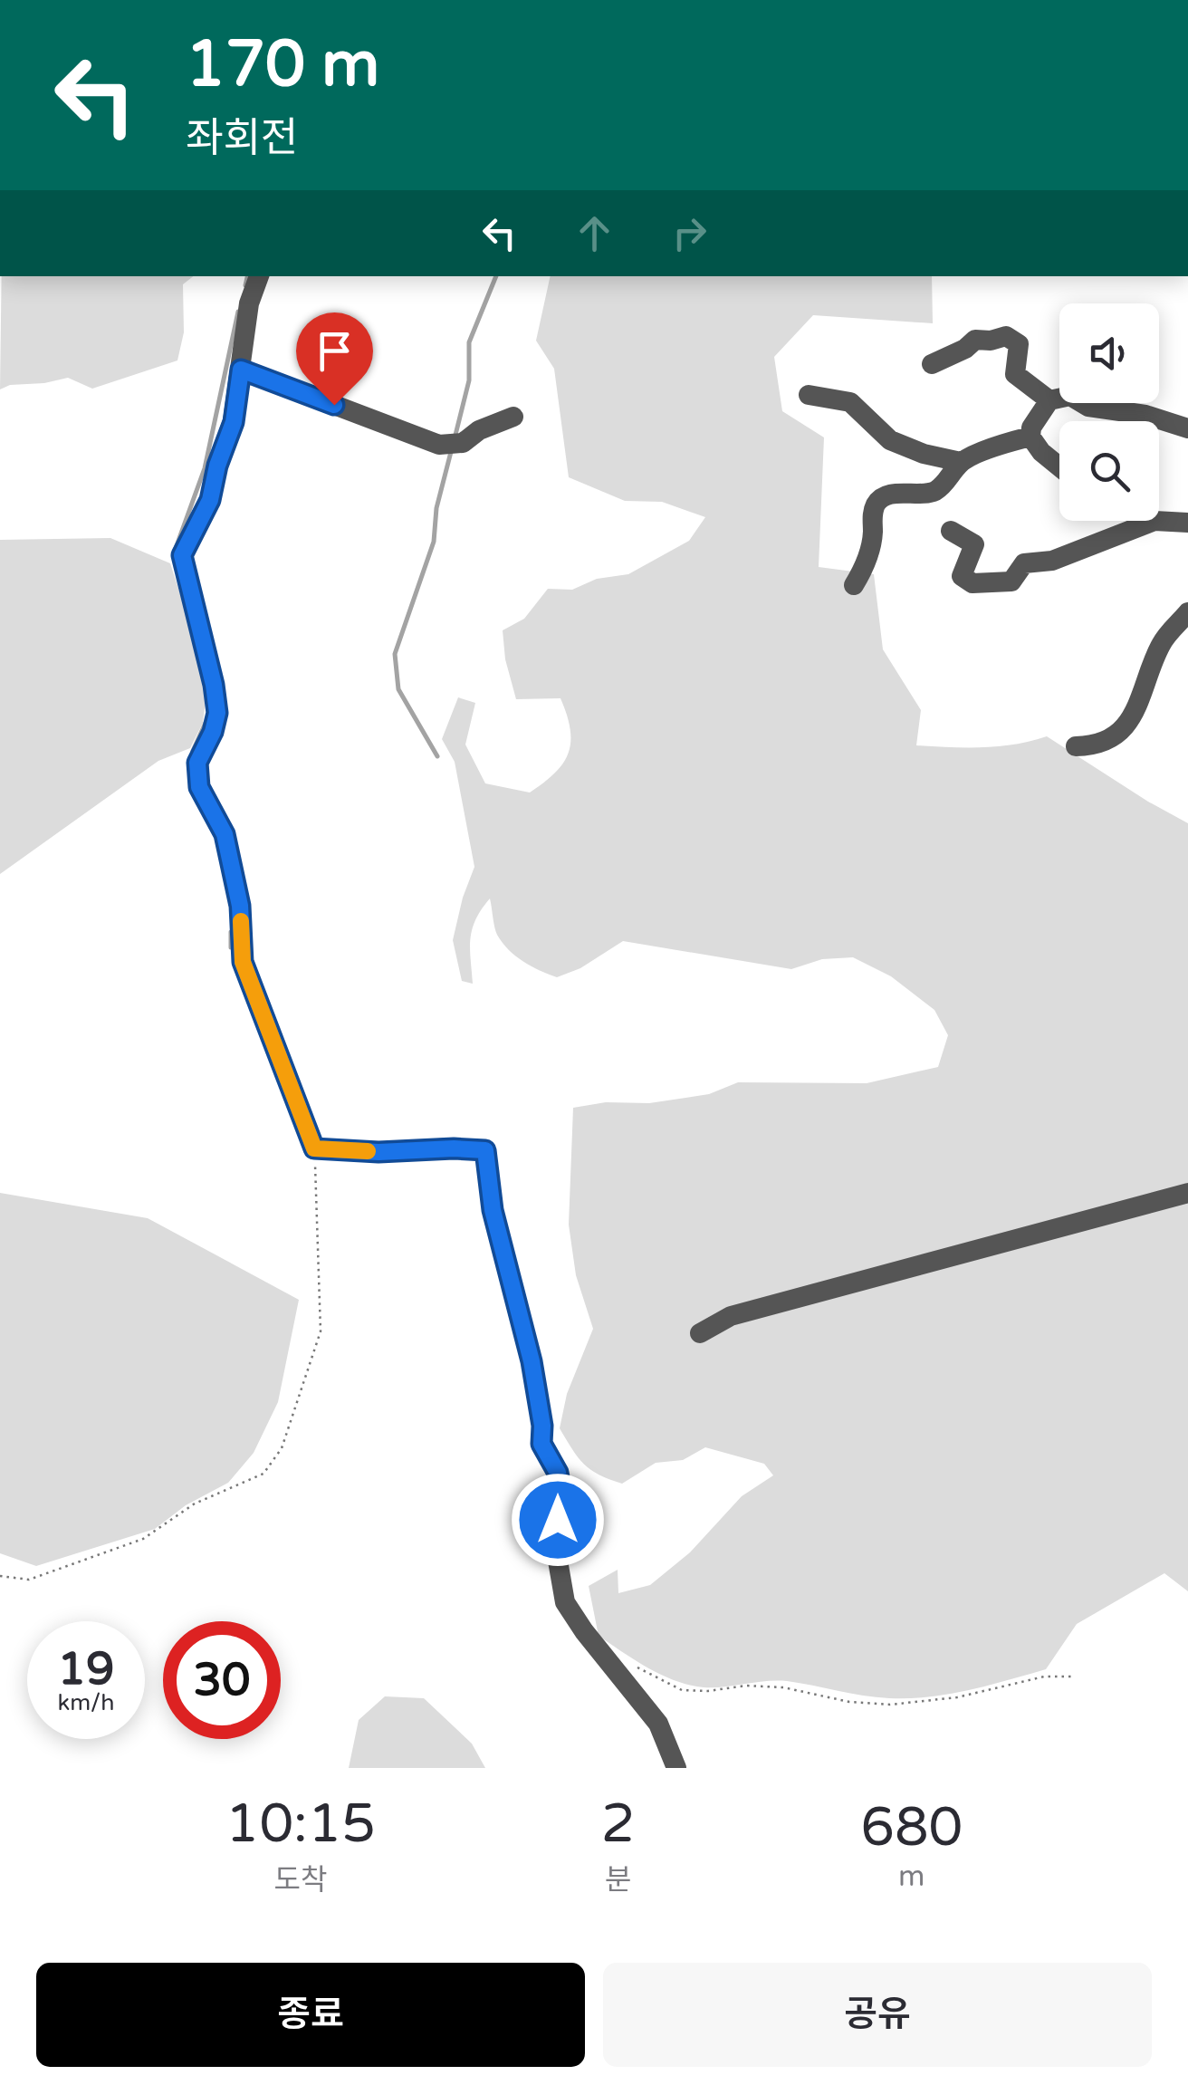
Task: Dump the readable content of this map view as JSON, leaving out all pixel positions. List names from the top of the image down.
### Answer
{
  "page": {
    "turn": ["170 m", "좌회전"],
    "speed": "19 km/h",
    "limit": "30",
    "eta": [
      "10:15",
      "도착",
      "2",
      "분",
      "680",
      "m"
    ],
    "buttons": ["종료", "공유"]
  }
}
